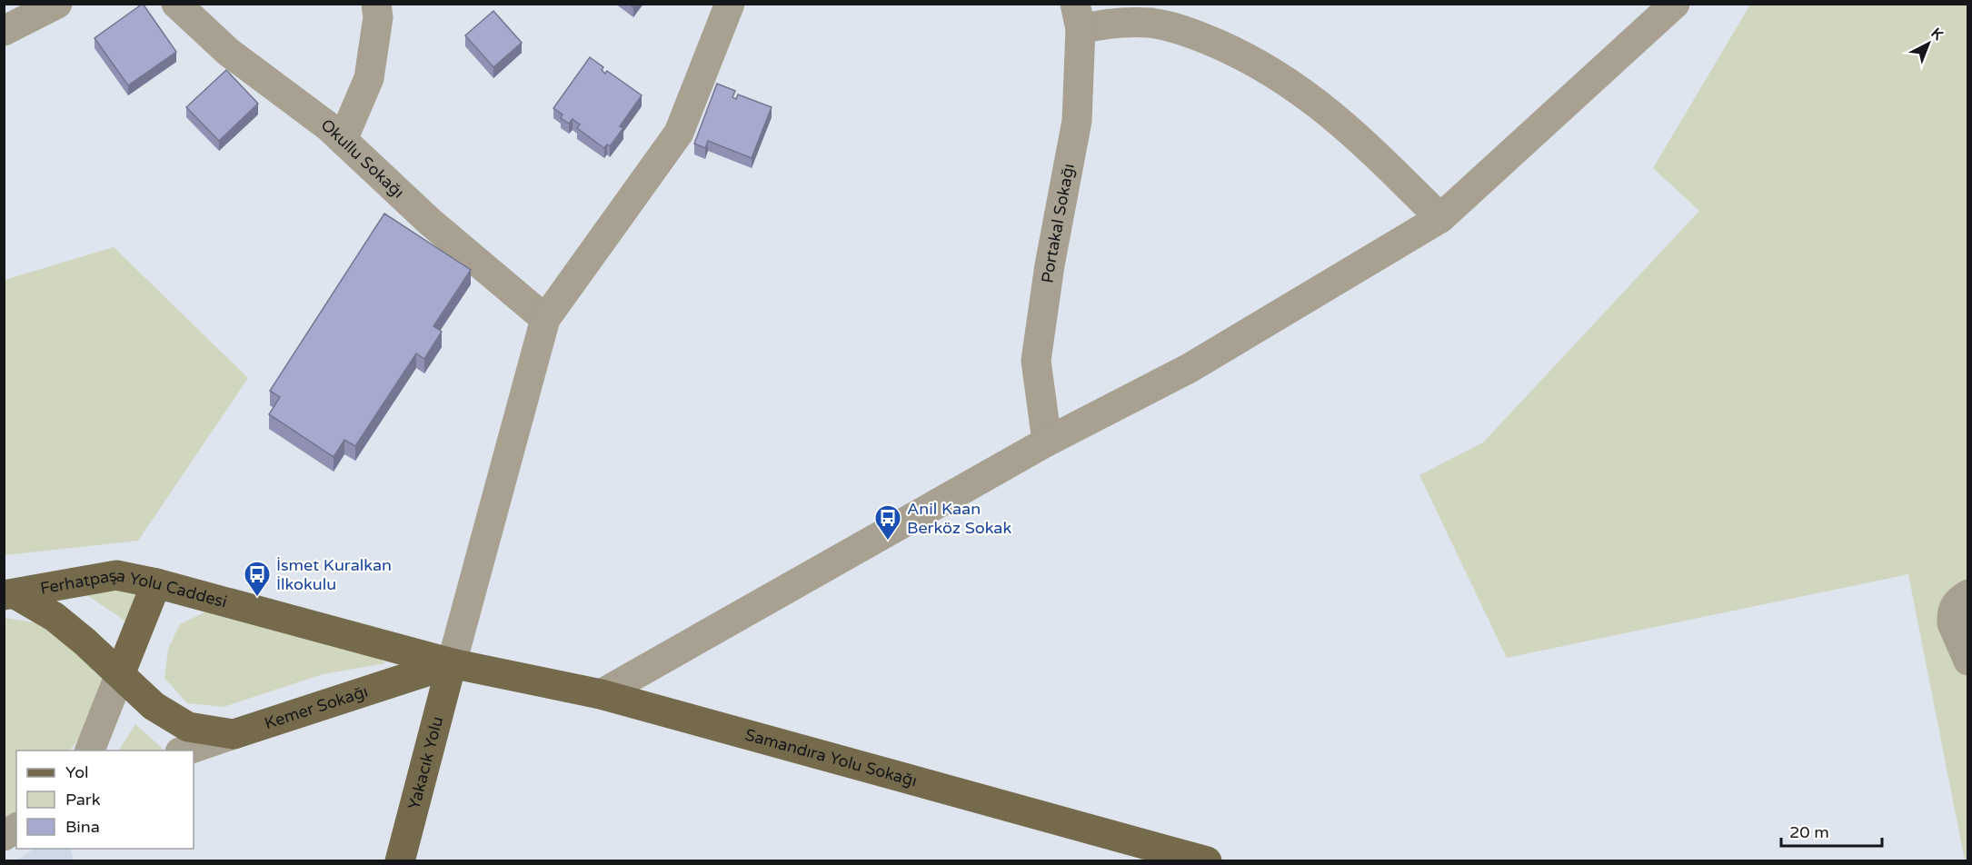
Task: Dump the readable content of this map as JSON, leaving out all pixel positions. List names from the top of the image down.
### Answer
{
  "streets": {
    "main road": [
      "Ferhatpaşa Yolu Caddesi",
      "Kemer Sokağı",
      "Samandıra Yolu Sokağı",
      "Yakacık Yolu"
    ],
    "street": ["Okullu Sokağı", "Portakal Sokağı"]
  },
  "crossings": [
    ["Ferhatpaşa Yolu Caddesi", "Kemer Sokağı"],
    ["Ferhatpaşa Yolu Caddesi", "Samandıra Yolu Sokağı"],
    ["Ferhatpaşa Yolu Caddesi", "Yakacık Yolu"],
    ["Kemer Sokağı", "Samandıra Yolu Sokağı"],
    ["Kemer Sokağı", "Yakacık Yolu"],
    ["Samandıra Yolu Sokağı", "Yakacık Yolu"]
  ],
  "places": {
    "bus stop": ["Anil Kaan Berköz Sokak", "İsmet Kuralkan İlkokulu"]
  },
  "legend": ["Yol", "Park", "Bina"],
  "scale_bar": "20 m",
  "north": "top right"
}
